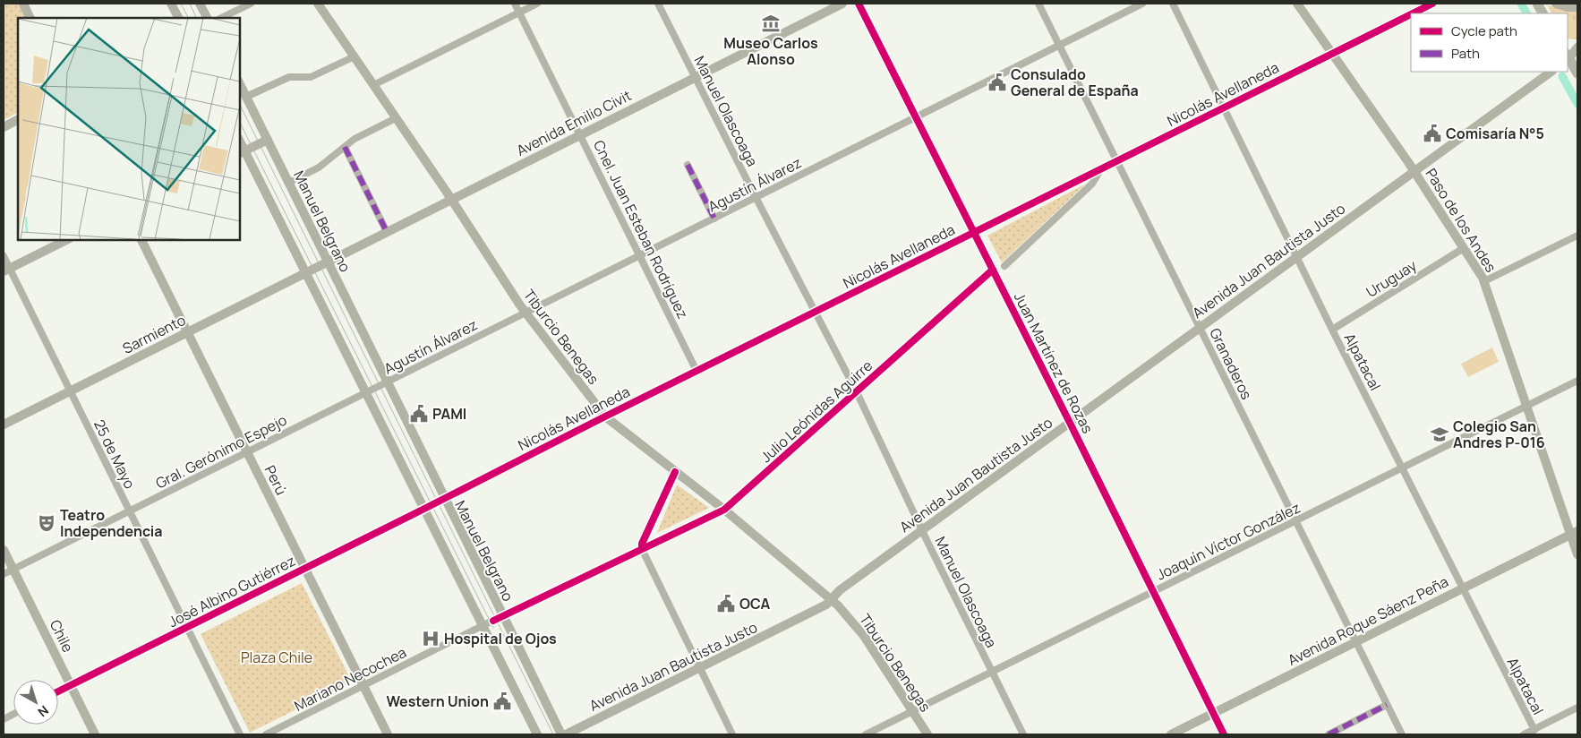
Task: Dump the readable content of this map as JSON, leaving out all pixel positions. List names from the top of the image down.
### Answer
{
  "streets": {
    "street": [
      "Nicolás Avellaneda",
      "Manuel Olascoaga",
      "Avenida Emilio Civit",
      "Agustín Álvarez",
      "Paso de los Andes",
      "Manuel Belgrano",
      "Cnel. Juan Esteban Rodríguez",
      "Avenida Juan Bautista Justo",
      "Uruguay",
      "Sarmiento",
      "Tiburcio Benegas",
      "Alpatacal",
      "Juan Martínez de Rozas",
      "Granaderos",
      "Julio Leónidas Aguirre",
      "Gral. Gerónimo Espejo",
      "25 de Mayo",
      "Perú",
      "Joaquín Víctor González",
      "José Albino Gutiérrez",
      "Avenida Roque Sáenz Peña",
      "Chile",
      "Mariano Necochea"
    ]
  },
  "crossings": [
    ["Nicolás Avellaneda", "Manuel Olascoaga"],
    ["Nicolás Avellaneda", "Paso de los Andes"],
    ["Nicolás Avellaneda", "Manuel Belgrano"],
    ["Nicolás Avellaneda", "Cnel. Juan Esteban Rodríguez"],
    ["Nicolás Avellaneda", "Tiburcio Benegas"],
    ["Nicolás Avellaneda", "Alpatacal"],
    ["Nicolás Avellaneda", "Juan Martínez de Rozas"],
    ["Nicolás Avellaneda", "Granaderos"],
    ["Nicolás Avellaneda", "José Albino Gutiérrez"],
    ["Manuel Olascoaga", "Avenida Emilio Civit"],
    ["Manuel Olascoaga", "Agustín Álvarez"],
    ["Manuel Olascoaga", "Avenida Juan Bautista Justo"],
    ["Manuel Olascoaga", "Julio Leónidas Aguirre"],
    ["Manuel Olascoaga", "Joaquín Víctor González"],
    ["Avenida Emilio Civit", "Manuel Belgrano"],
    ["Avenida Emilio Civit", "Cnel. Juan Esteban Rodríguez"],
    ["Avenida Emilio Civit", "Sarmiento"],
    ["Avenida Emilio Civit", "Tiburcio Benegas"],
    ["Agustín Álvarez", "Manuel Belgrano"],
    ["Agustín Álvarez", "Cnel. Juan Esteban Rodríguez"],
    ["Agustín Álvarez", "Tiburcio Benegas"],
    ["Agustín Álvarez", "Juan Martínez de Rozas"],
    ["Agustín Álvarez", "Granaderos"],
    ["Agustín Álvarez", "Gral. Gerónimo Espejo"],
    ["Paso de los Andes", "Avenida Juan Bautista Justo"],
    ["Paso de los Andes", "Uruguay"],
    ["Paso de los Andes", "Joaquín Víctor González"],
    ["Paso de los Andes", "Avenida Roque Sáenz Peña"],
    ["Manuel Belgrano", "Julio Leónidas Aguirre"],
    ["Avenida Juan Bautista Justo", "Tiburcio Benegas"],
    ["Avenida Juan Bautista Justo", "Alpatacal"],
    ["Avenida Juan Bautista Justo", "Juan Martínez de Rozas"],
    ["Avenida Juan Bautista Justo", "Granaderos"],
    ["Uruguay", "Alpatacal"],
    ["Sarmiento", "25 de Mayo"],
    ["Sarmiento", "Perú"],
    ["Tiburcio Benegas", "Julio Leónidas Aguirre"],
    ["Tiburcio Benegas", "Joaquín Víctor González"],
    ["Alpatacal", "Joaquín Víctor González"],
    ["Alpatacal", "Avenida Roque Sáenz Peña"],
    ["Juan Martínez de Rozas", "Julio Leónidas Aguirre"],
    ["Juan Martínez de Rozas", "Joaquín Víctor González"],
    ["Juan Martínez de Rozas", "Avenida Roque Sáenz Peña"],
    ["Granaderos", "Joaquín Víctor González"],
    ["Granaderos", "Avenida Roque Sáenz Peña"],
    ["Julio Leónidas Aguirre", "Mariano Necochea"],
    ["Gral. Gerónimo Espejo", "25 de Mayo"],
    ["Gral. Gerónimo Espejo", "Perú"],
    ["Gral. Gerónimo Espejo", "Chile"],
    ["25 de Mayo", "José Albino Gutiérrez"],
    ["Perú", "José Albino Gutiérrez"],
    ["Perú", "Mariano Necochea"],
    ["José Albino Gutiérrez", "Chile"]
  ],
  "parks": ["Plaza Chile"],
  "places": {
    "museum": ["Museo Carlos Alonso"],
    "public building": [
      "Consulado General de España",
      "Comisaría N°5",
      "PAMI",
      "OCA",
      "Western Union"
    ],
    "school or university": ["Colegio San Andres P-016"],
    "theatre": ["Teatro Independencia"],
    "hospital": ["Hospital de Ojos"]
  },
  "legend": ["Cycle path", "Path"],
  "north": "bottom right"
}
